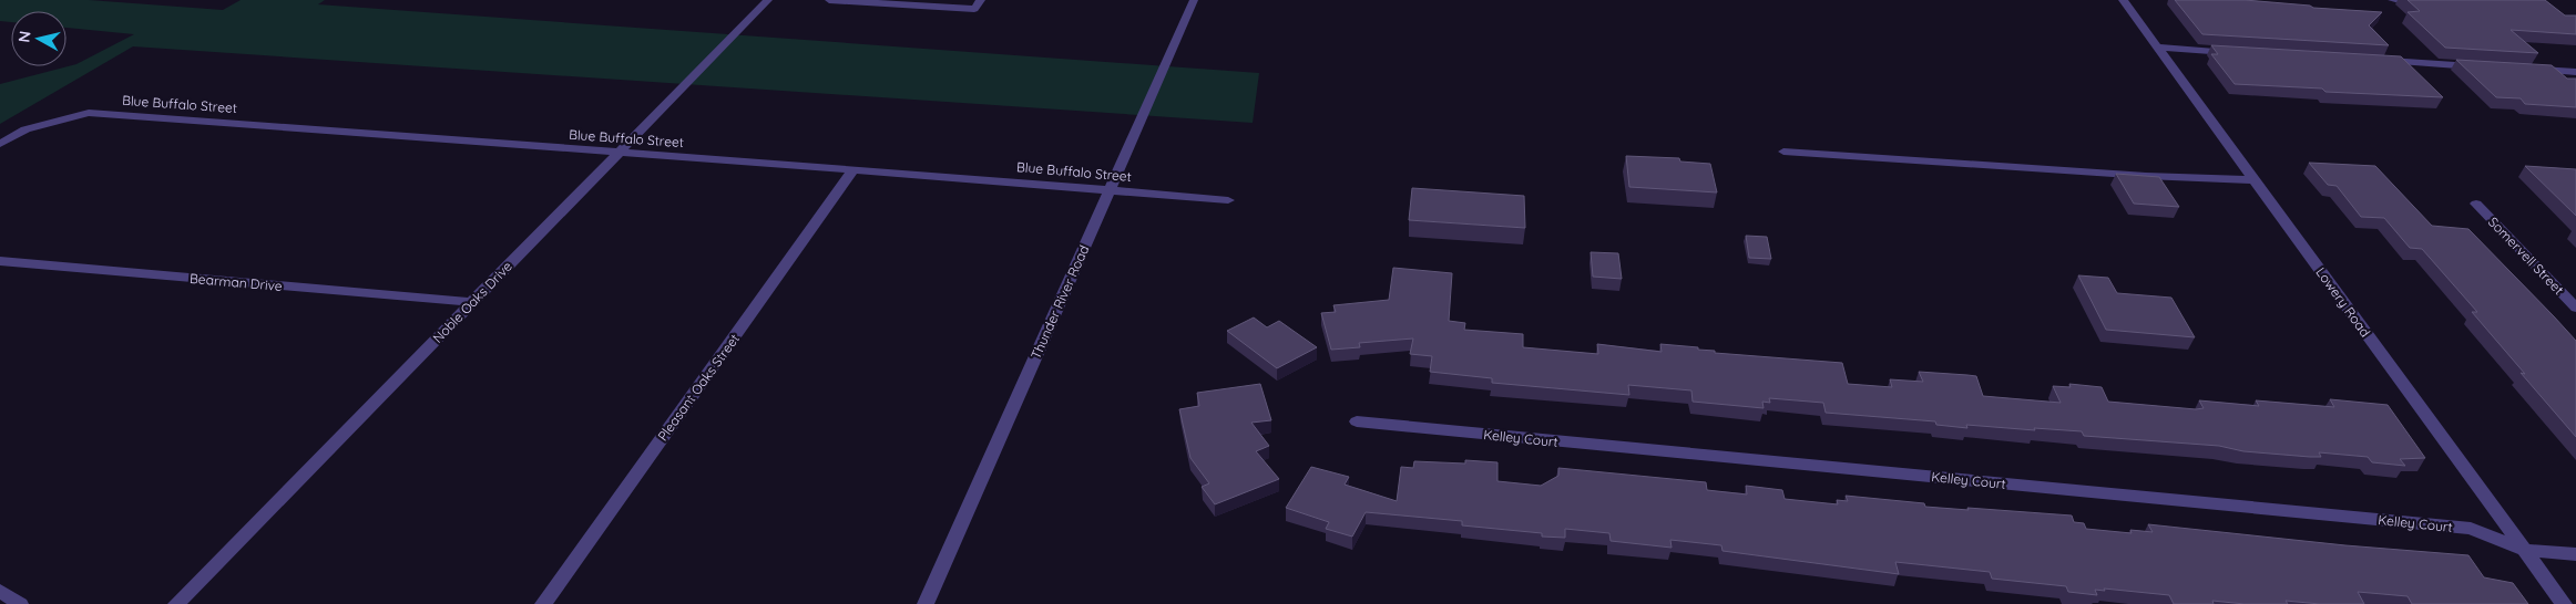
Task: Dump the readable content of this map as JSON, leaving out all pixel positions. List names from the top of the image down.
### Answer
{
  "streets": {
    "street": [
      "Blue Buffalo Street",
      "Somervell Street",
      "Bearman Drive",
      "Noble Oaks Drive",
      "Thunder River Road",
      "Lowery Road",
      "Pleasant Oaks Street",
      "Kelley Court"
    ]
  },
  "crossings": [
    ["Blue Buffalo Street", "Noble Oaks Drive"],
    ["Blue Buffalo Street", "Thunder River Road"],
    ["Blue Buffalo Street", "Pleasant Oaks Street"],
    ["Bearman Drive", "Noble Oaks Drive"],
    ["Lowery Road", "Kelley Court"]
  ],
  "north": "left"
}
